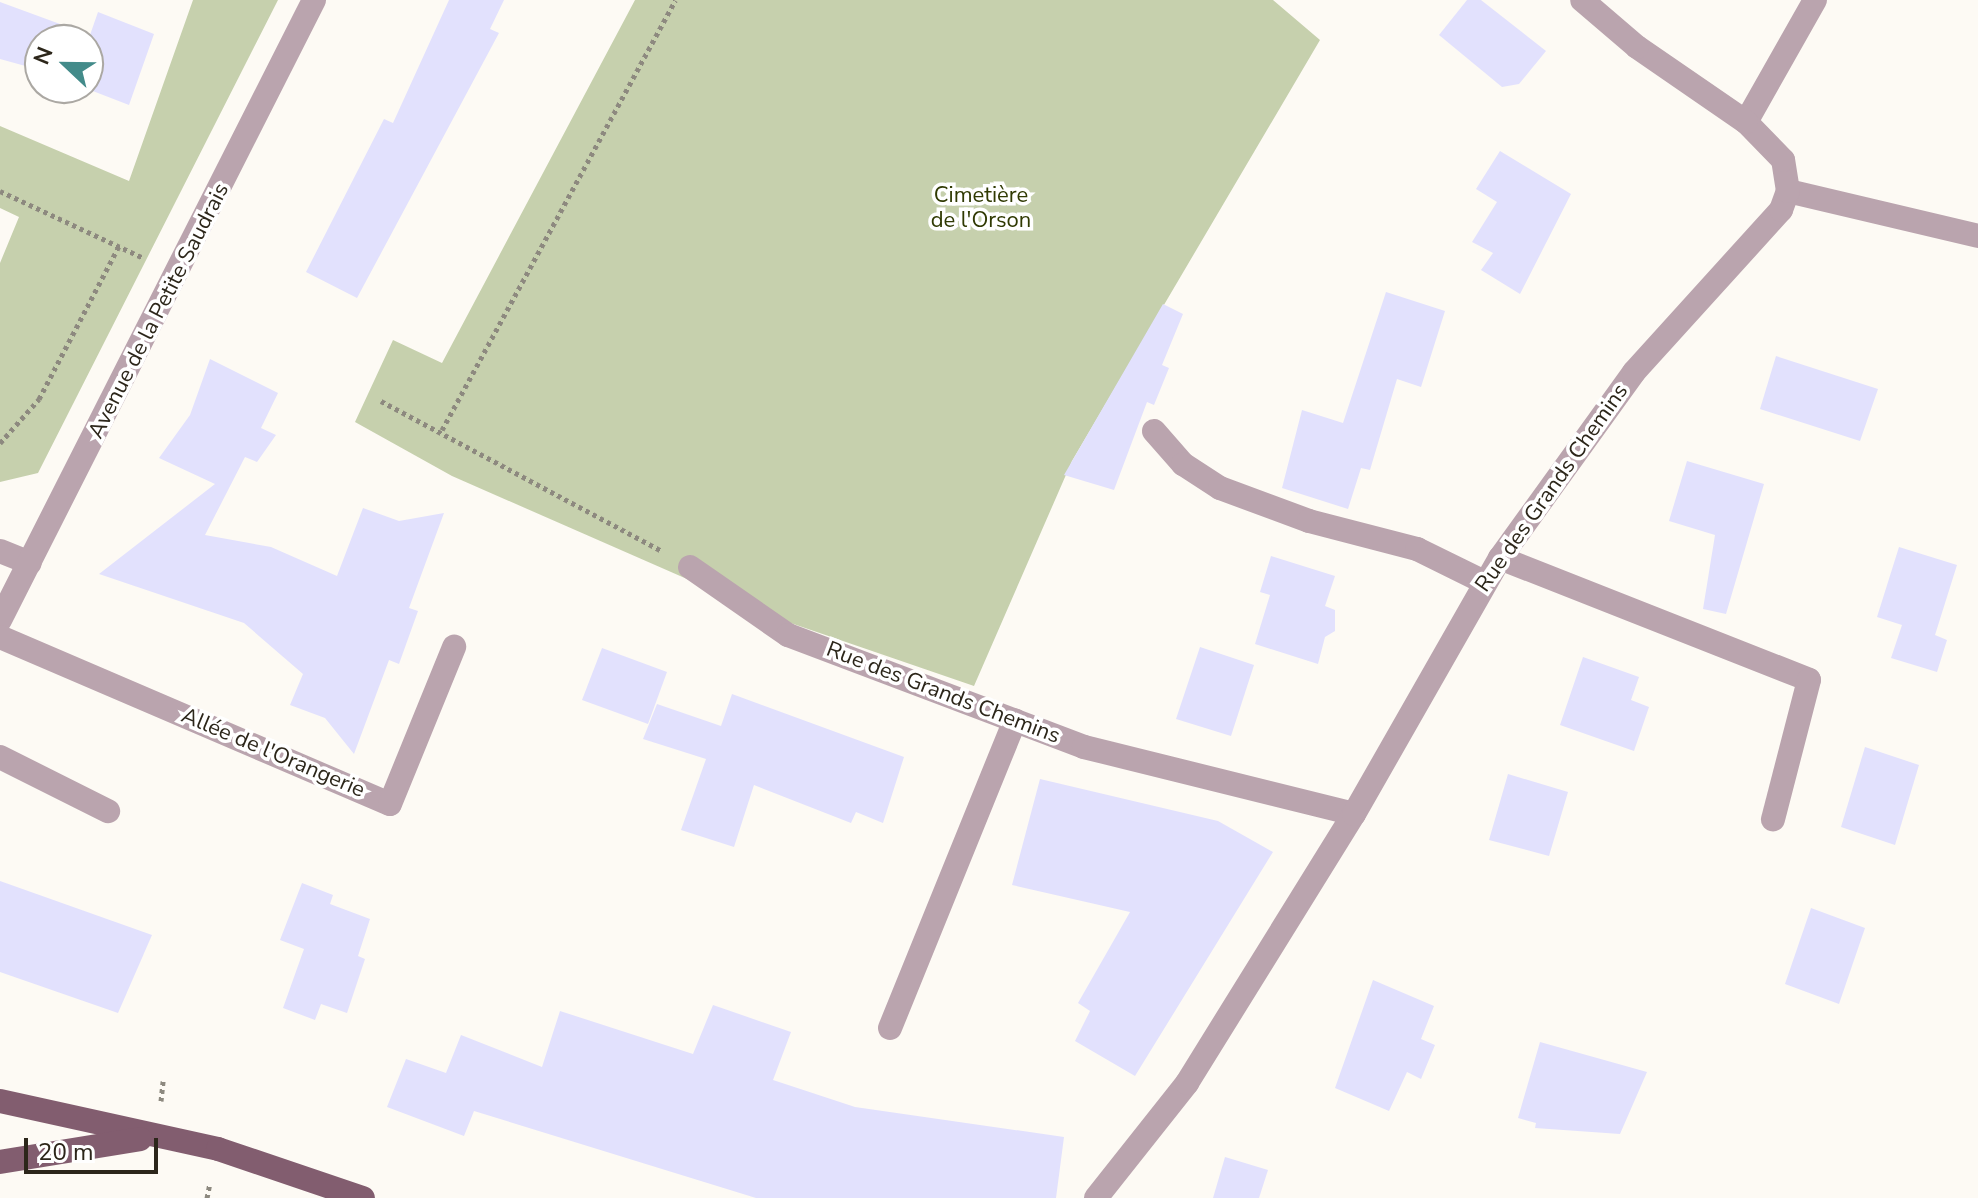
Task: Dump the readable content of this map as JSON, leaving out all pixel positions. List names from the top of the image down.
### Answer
{
  "streets": {
    "street": ["Avenue de la Petite Saudrais", "Rue des Grands Chemins", "Allée de l'Orangerie"]
  },
  "parks": ["Cimetière de l'Orson"],
  "scale_bar": "20 m",
  "north": "left"
}
